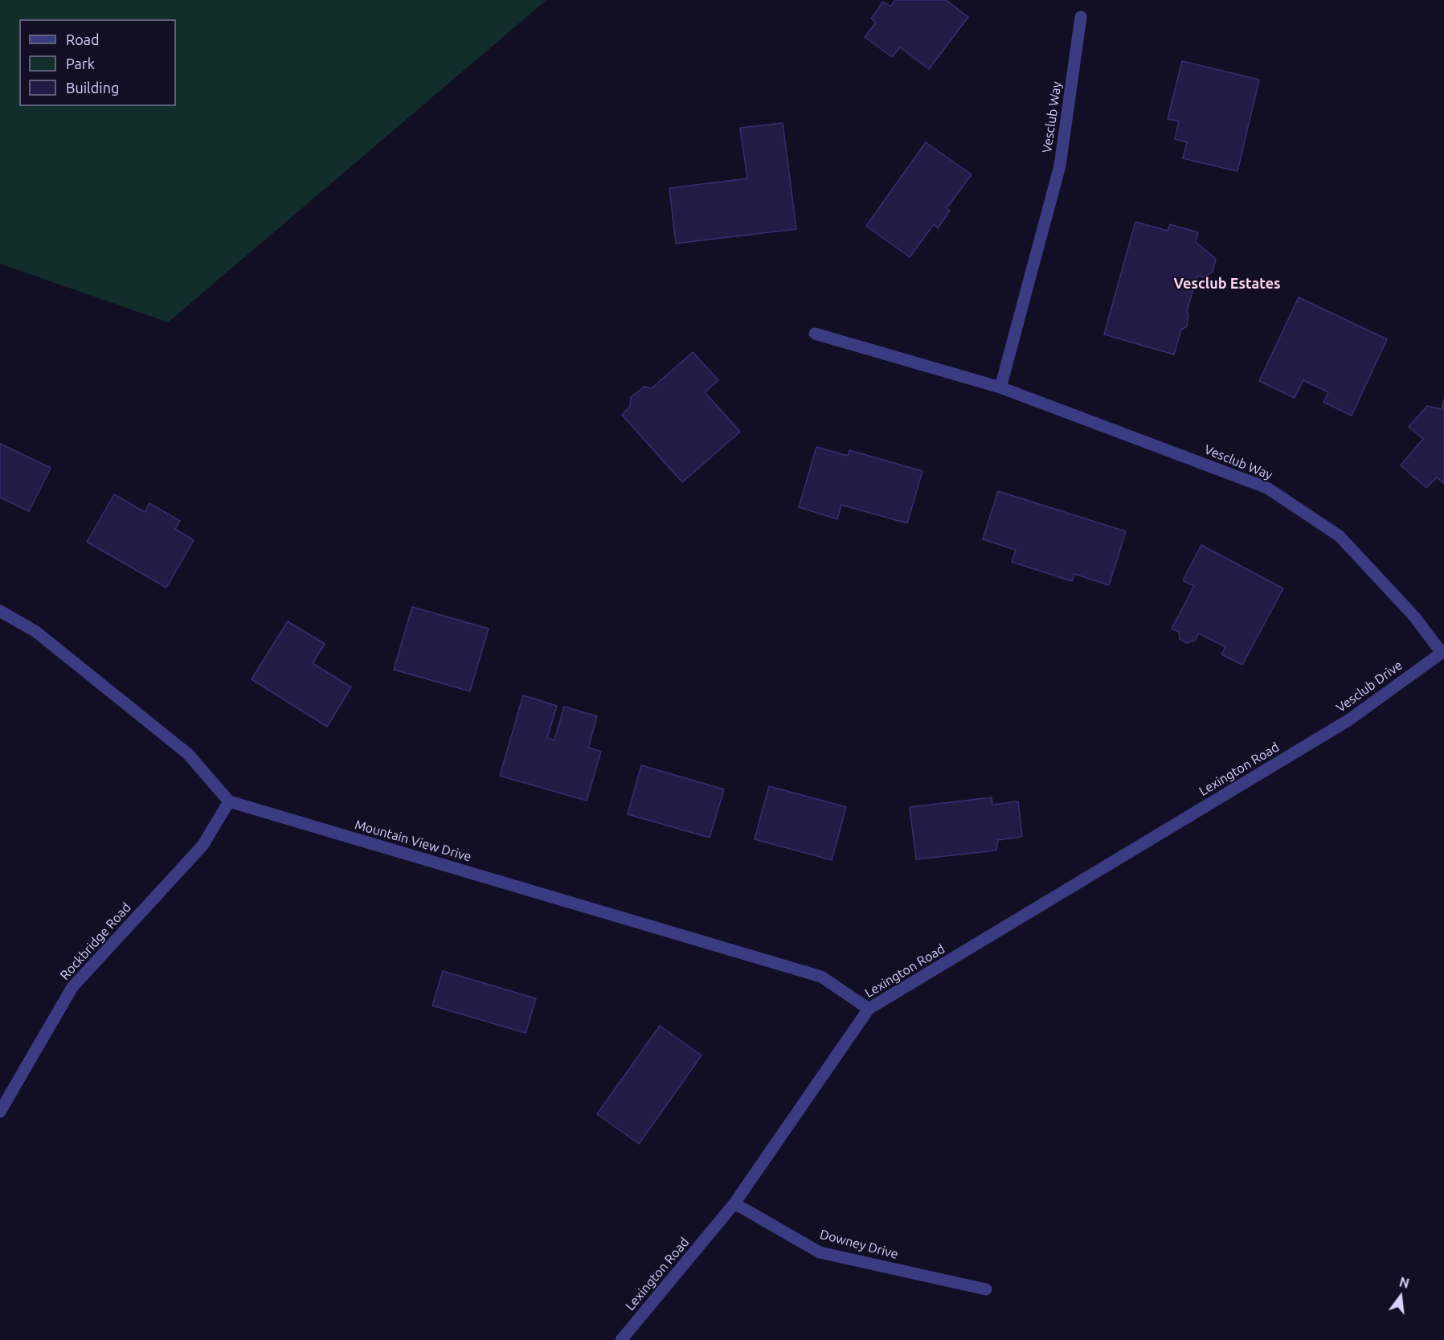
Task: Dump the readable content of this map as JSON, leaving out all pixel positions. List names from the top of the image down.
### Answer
{
  "streets": {
    "street": [
      "Vesclub Way",
      "Vesclub Drive",
      "Lexington Road",
      "Mountain View Drive",
      "Rockbridge Road",
      "Downey Drive"
    ]
  },
  "crossings": [
    ["Vesclub Way", "Vesclub Drive"],
    ["Vesclub Drive", "Lexington Road"],
    ["Lexington Road", "Mountain View Drive"],
    ["Lexington Road", "Downey Drive"],
    ["Mountain View Drive", "Rockbridge Road"]
  ],
  "districts": ["Vesclub Estates"],
  "legend": ["Road", "Park", "Building"],
  "north": "top"
}
